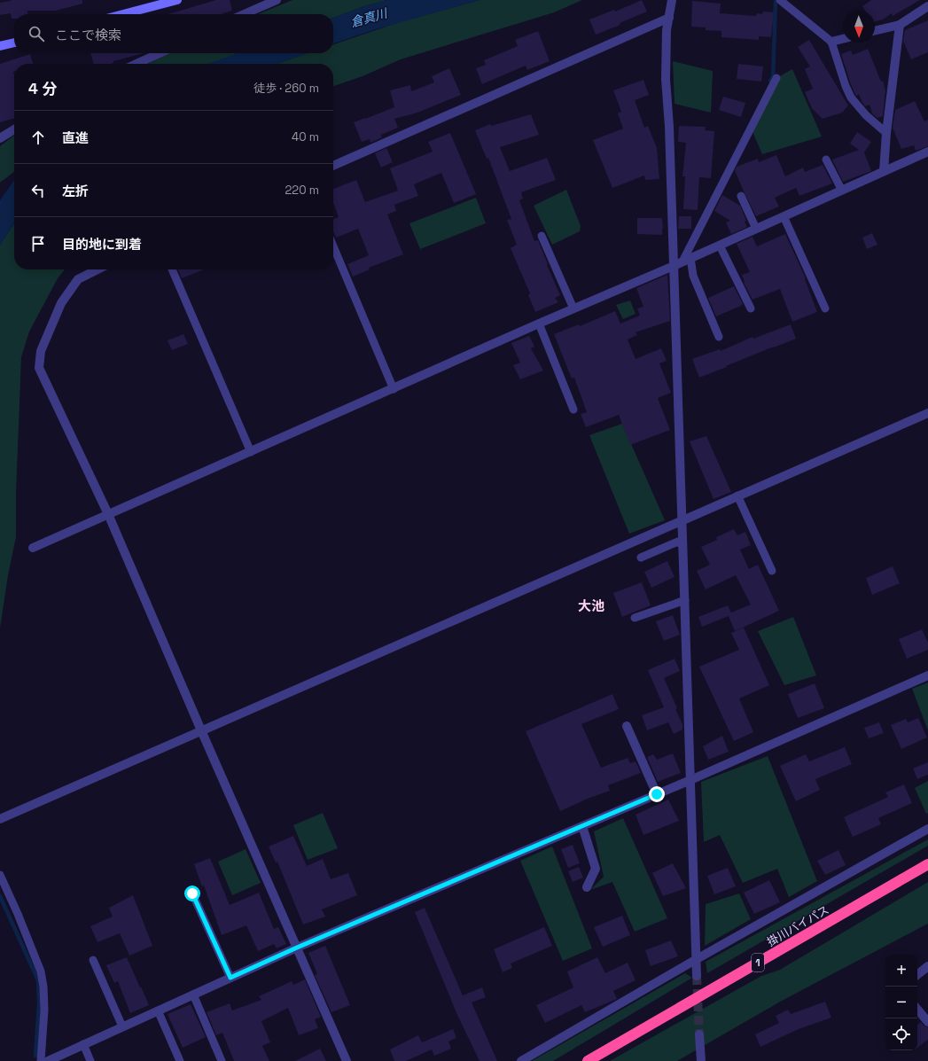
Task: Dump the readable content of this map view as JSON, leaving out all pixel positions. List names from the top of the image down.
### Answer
{
  "streets": {
    "highway": ["掛川バイパス", "1"]
  },
  "districts": ["大池"],
  "water": ["倉真川"],
  "north": "bottom",
  "page": {
    "search": "ここで検索",
    "heading": ["4 分", "徒歩 · 260 m"],
    "list": [
      ["直進", "40 m"],
      ["左折", "220 m"],
      "目的地に到着"
    ],
    "map_buttons": ["+", "−"]
  }
}
